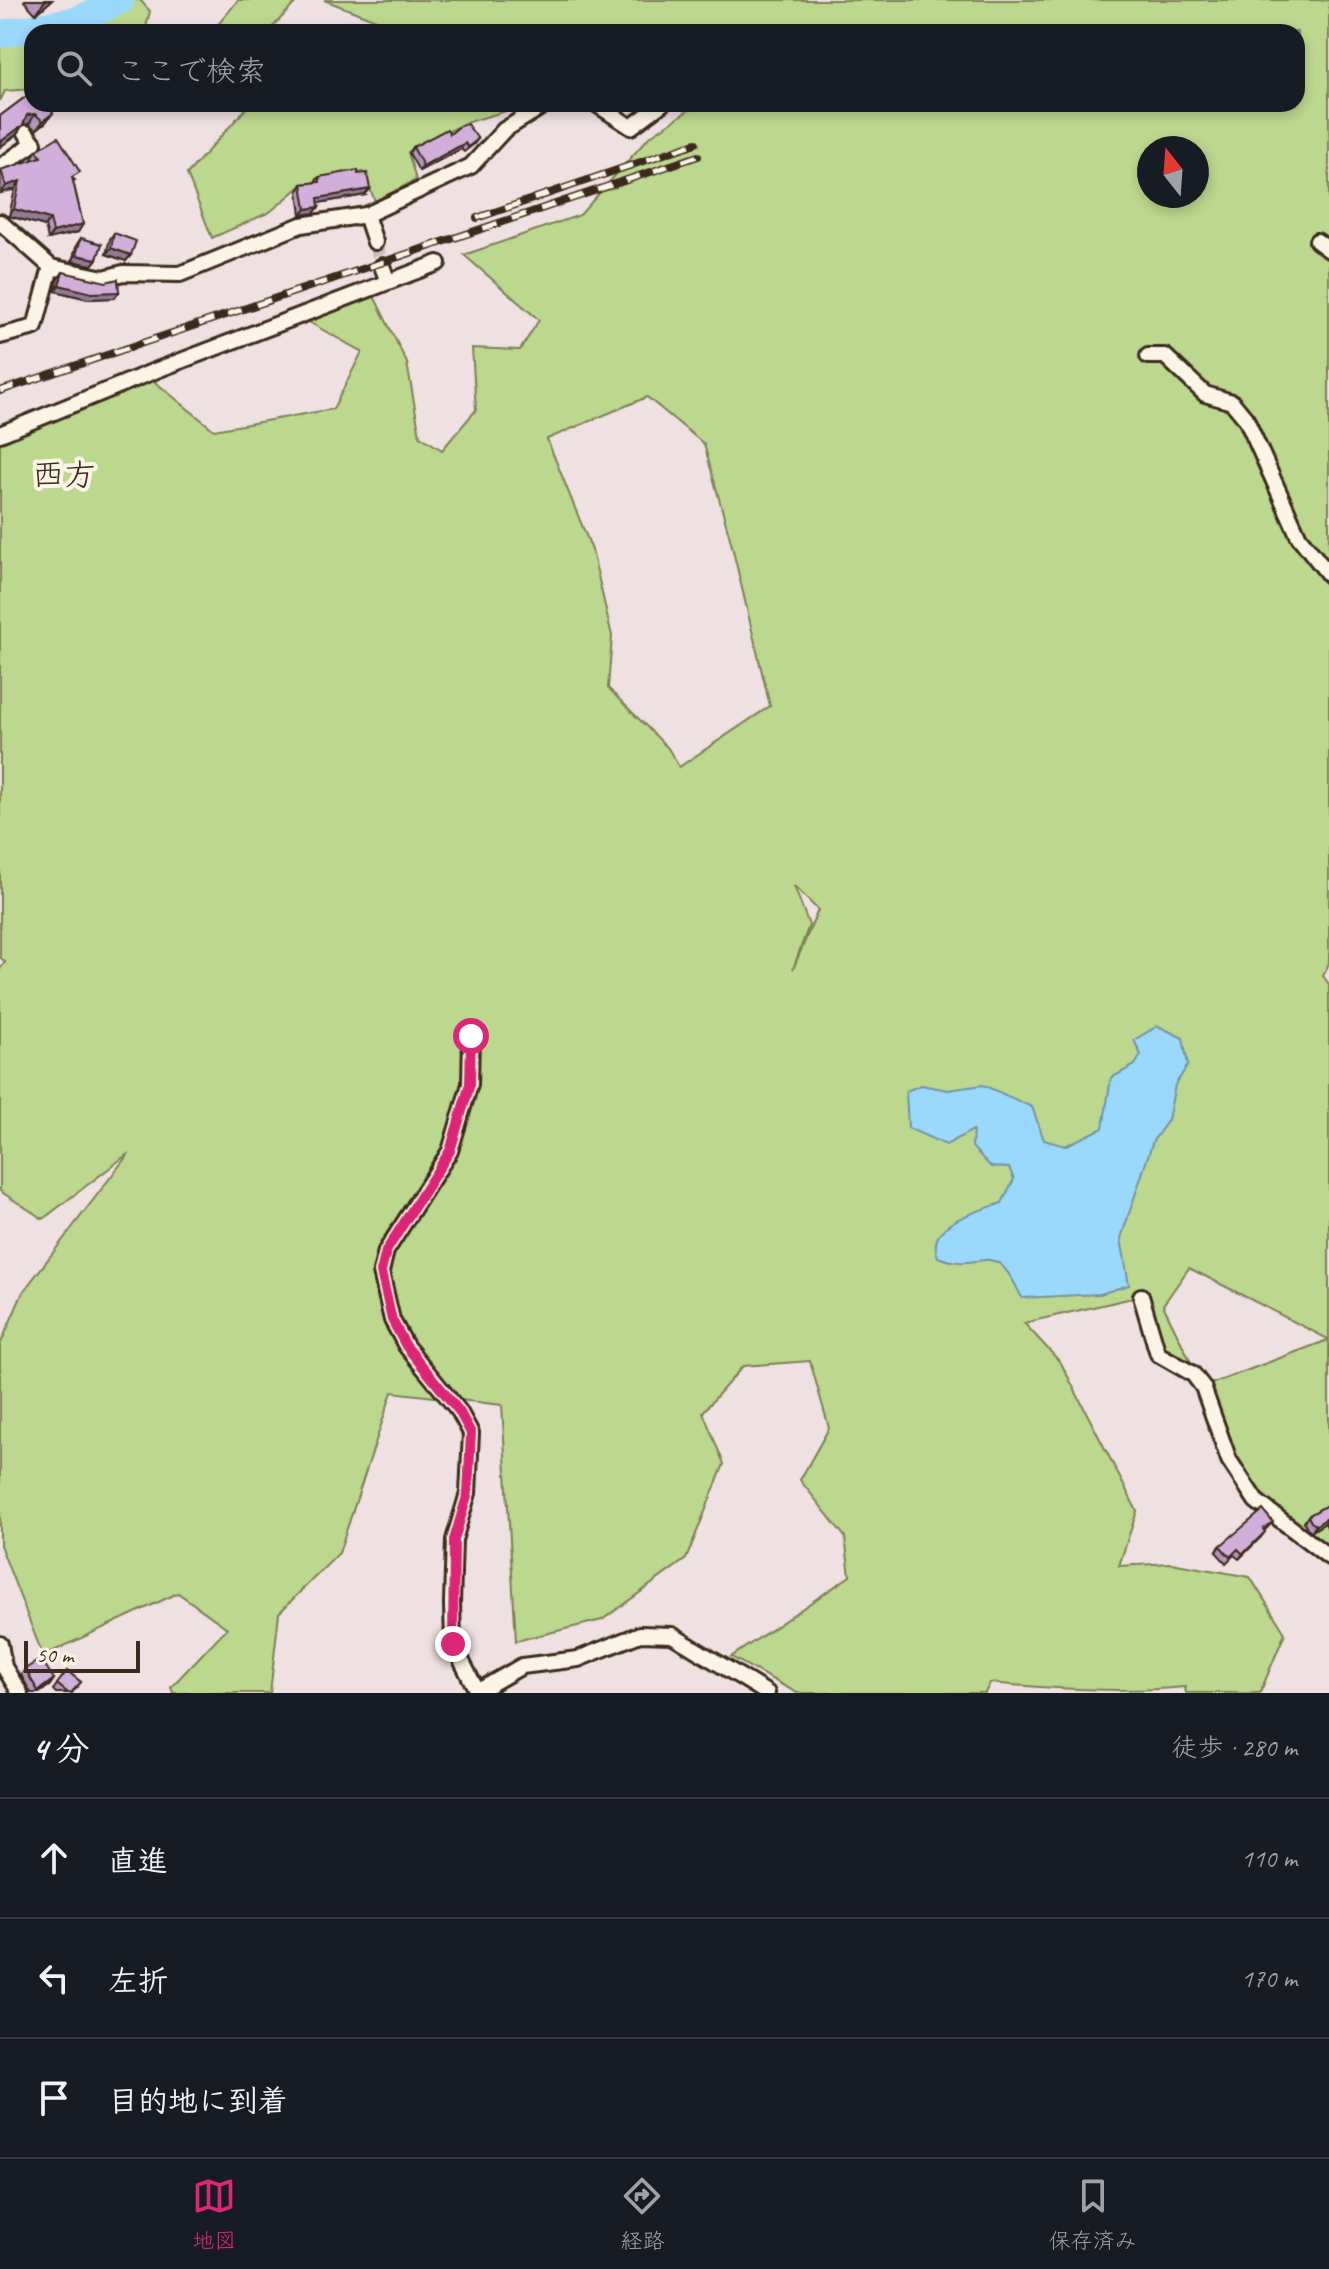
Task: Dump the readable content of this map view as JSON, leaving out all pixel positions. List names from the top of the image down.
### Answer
{
  "districts": ["西方"],
  "scale_bar": "50 m",
  "north": "top",
  "page": {
    "search": "ここで検索",
    "scale": "50 m",
    "heading": ["4 分", "徒歩 · 280 m"],
    "list": [
      ["直進", "110 m"],
      ["左折", "170 m"],
      "目的地に到着"
    ],
    "nav": ["地図", "経路", "保存済み"]
  }
}
